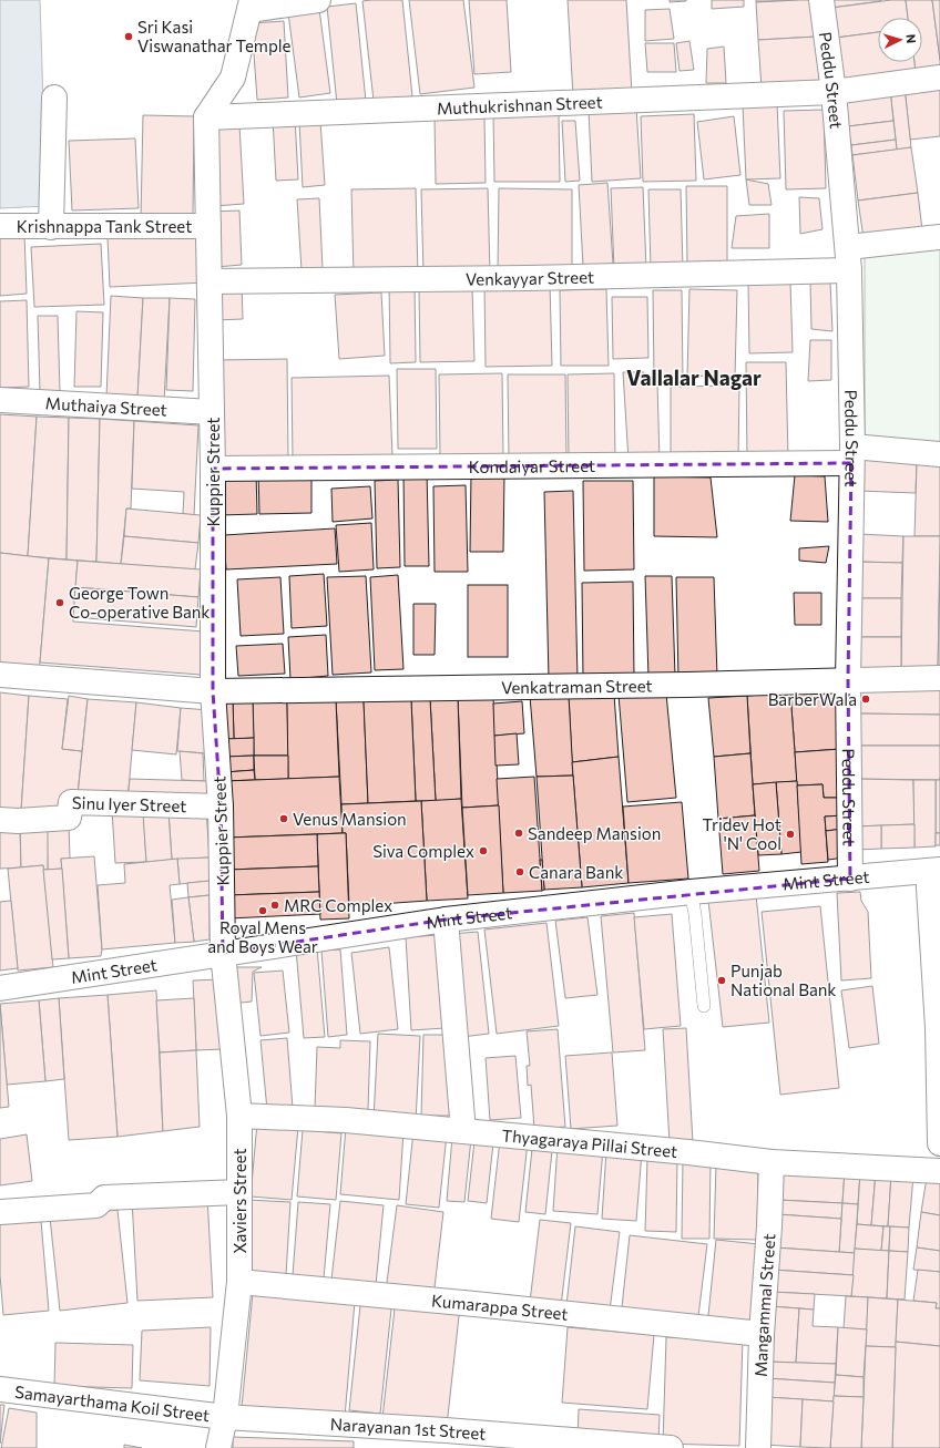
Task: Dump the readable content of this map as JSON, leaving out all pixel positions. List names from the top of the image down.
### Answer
{
  "streets": {
    "street": [
      "Peddu Street",
      "Muthukrishnan Street",
      "Krishnappa Tank Street",
      "Venkayyar Street",
      "Muthaiya Street",
      "Kondaiyar Street",
      "Kuppier Street",
      "Venkatraman Street",
      "Sinu Iyer Street",
      "Mint Street",
      "Thyagaraya Pillai Street",
      "Xaviers Street",
      "Mangammal Street",
      "Kumarappa Street",
      "Samayarthama Koil Street",
      "Narayanan 1st Street"
    ]
  },
  "crossings": [
    ["Peddu Street", "Muthukrishnan Street"],
    ["Peddu Street", "Venkayyar Street"],
    ["Peddu Street", "Kondaiyar Street"],
    ["Peddu Street", "Venkatraman Street"],
    ["Peddu Street", "Mint Street"],
    ["Muthukrishnan Street", "Kuppier Street"],
    ["Krishnappa Tank Street", "Kuppier Street"],
    ["Venkayyar Street", "Kuppier Street"],
    ["Muthaiya Street", "Kuppier Street"],
    ["Kondaiyar Street", "Kuppier Street"],
    ["Kuppier Street", "Venkatraman Street"],
    ["Kuppier Street", "Sinu Iyer Street"],
    ["Kuppier Street", "Mint Street"],
    ["Kuppier Street", "Xaviers Street"],
    ["Mint Street", "Xaviers Street"],
    ["Thyagaraya Pillai Street", "Xaviers Street"],
    ["Thyagaraya Pillai Street", "Mangammal Street"],
    ["Xaviers Street", "Kumarappa Street"],
    ["Xaviers Street", "Samayarthama Koil Street"],
    ["Xaviers Street", "Narayanan 1st Street"],
    ["Mangammal Street", "Kumarappa Street"],
    ["Samayarthama Koil Street", "Narayanan 1st Street"]
  ],
  "districts": ["Vallalar Nagar"],
  "places": [
    "Sri Kasi Viswanathar Temple",
    "George Town Co-operative Bank",
    "BarberWala",
    "Venus Mansion",
    "Sandeep Mansion",
    "Tridev Hot 'N' Cool",
    "Siva Complex",
    "Canara Bank",
    "MRC Complex",
    "Royal Mens and Boys Wear",
    "Punjab National Bank"
  ],
  "north": "right"
}
